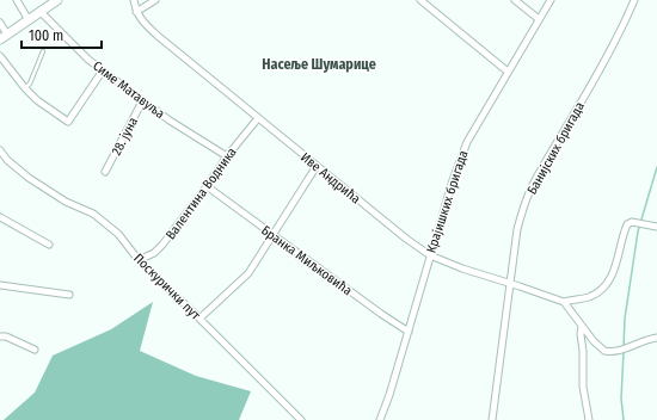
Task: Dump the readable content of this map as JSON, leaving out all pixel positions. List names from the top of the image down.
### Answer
{
  "streets": {
    "street": [
      "Симе Матавуља",
      "28. јуна",
      "Банијских бригада",
      "Иве Андрића",
      "Валентина Водника",
      "Крајишких бригада",
      "Бранка Миљковића",
      "Поскурички пут"
    ]
  },
  "crossings": [
    ["Симе Матавуља", "28. јуна"],
    ["Симе Матавуља", "Валентина Водника"],
    ["Банијских бригада", "Иве Андрића"],
    ["Иве Андрића", "Валентина Водника"],
    ["Иве Андрића", "Крајишких бригада"],
    ["Валентина Водника", "Бранка Миљковића"],
    ["Валентина Водника", "Поскурички пут"],
    ["Крајишких бригада", "Бранка Миљковића"]
  ],
  "districts": ["Насеље Шумарице"],
  "scale_bar": "100 m"
}
